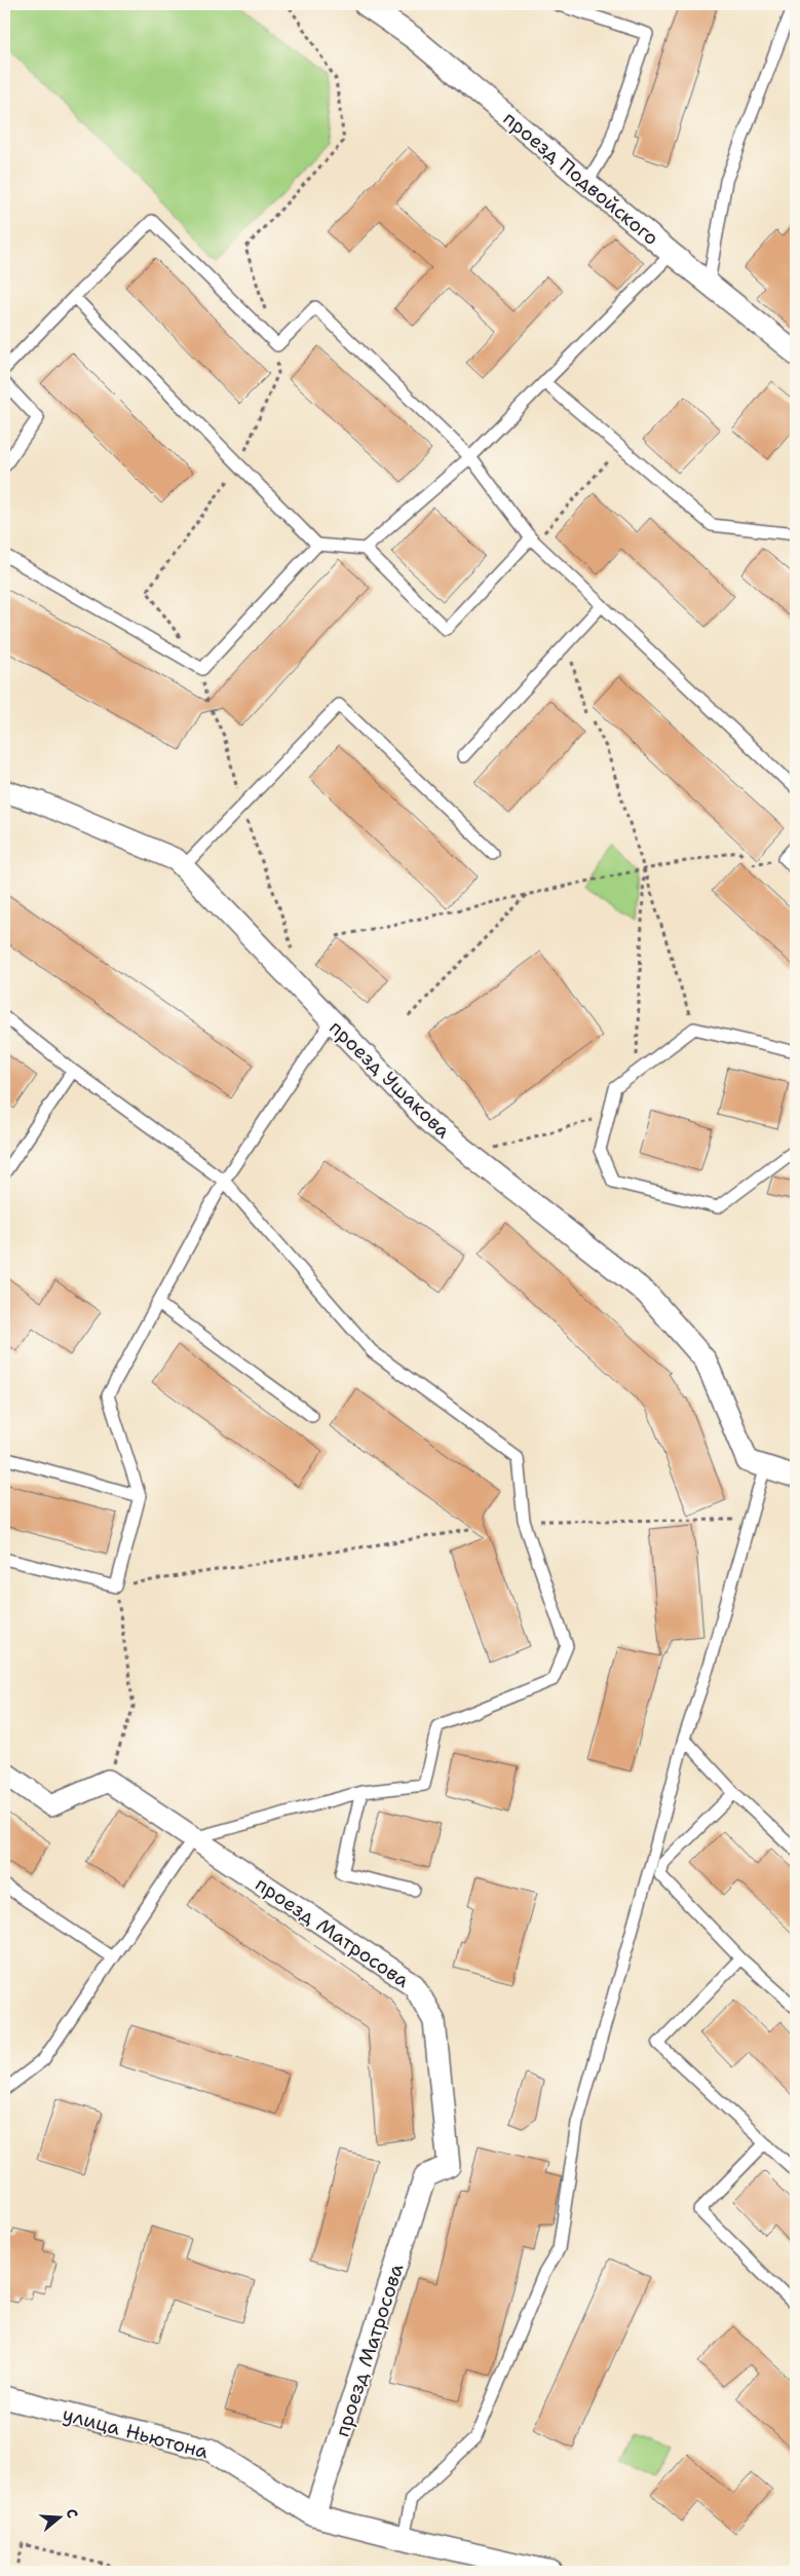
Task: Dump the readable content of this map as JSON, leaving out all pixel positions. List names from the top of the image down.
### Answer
{
  "streets": {
    "street": [
      "проезд Подвойского",
      "проезд Ушакова",
      "проезд Матросова",
      "улица Ньютона"
    ]
  },
  "crossings": [
    ["проезд Матросова", "улица Ньютона"]
  ],
  "north": "right"
}
